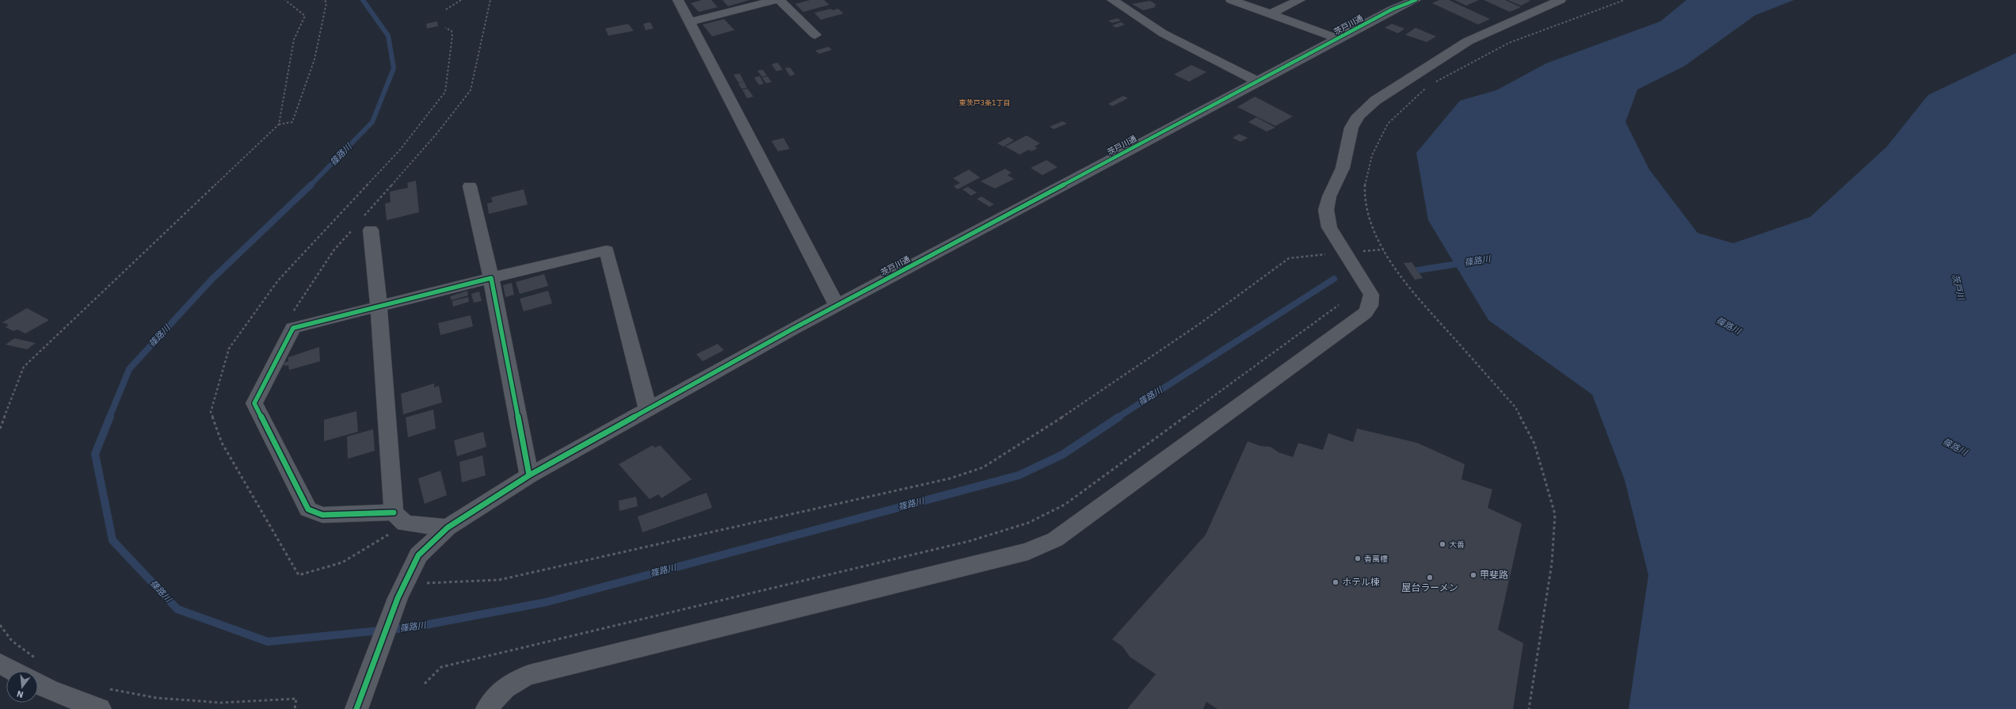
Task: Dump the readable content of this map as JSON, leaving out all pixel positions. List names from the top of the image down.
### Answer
{
  "streets": {
    "street": ["茨戸川通"]
  },
  "districts": ["東茨戸3条1丁目"],
  "water": ["篠路川", "茨戸川"],
  "places": [
    "大善",
    "香萬樓",
    "甲斐路",
    "屋台ラーメン",
    "ホテル棟"
  ],
  "north": "bottom"
}
